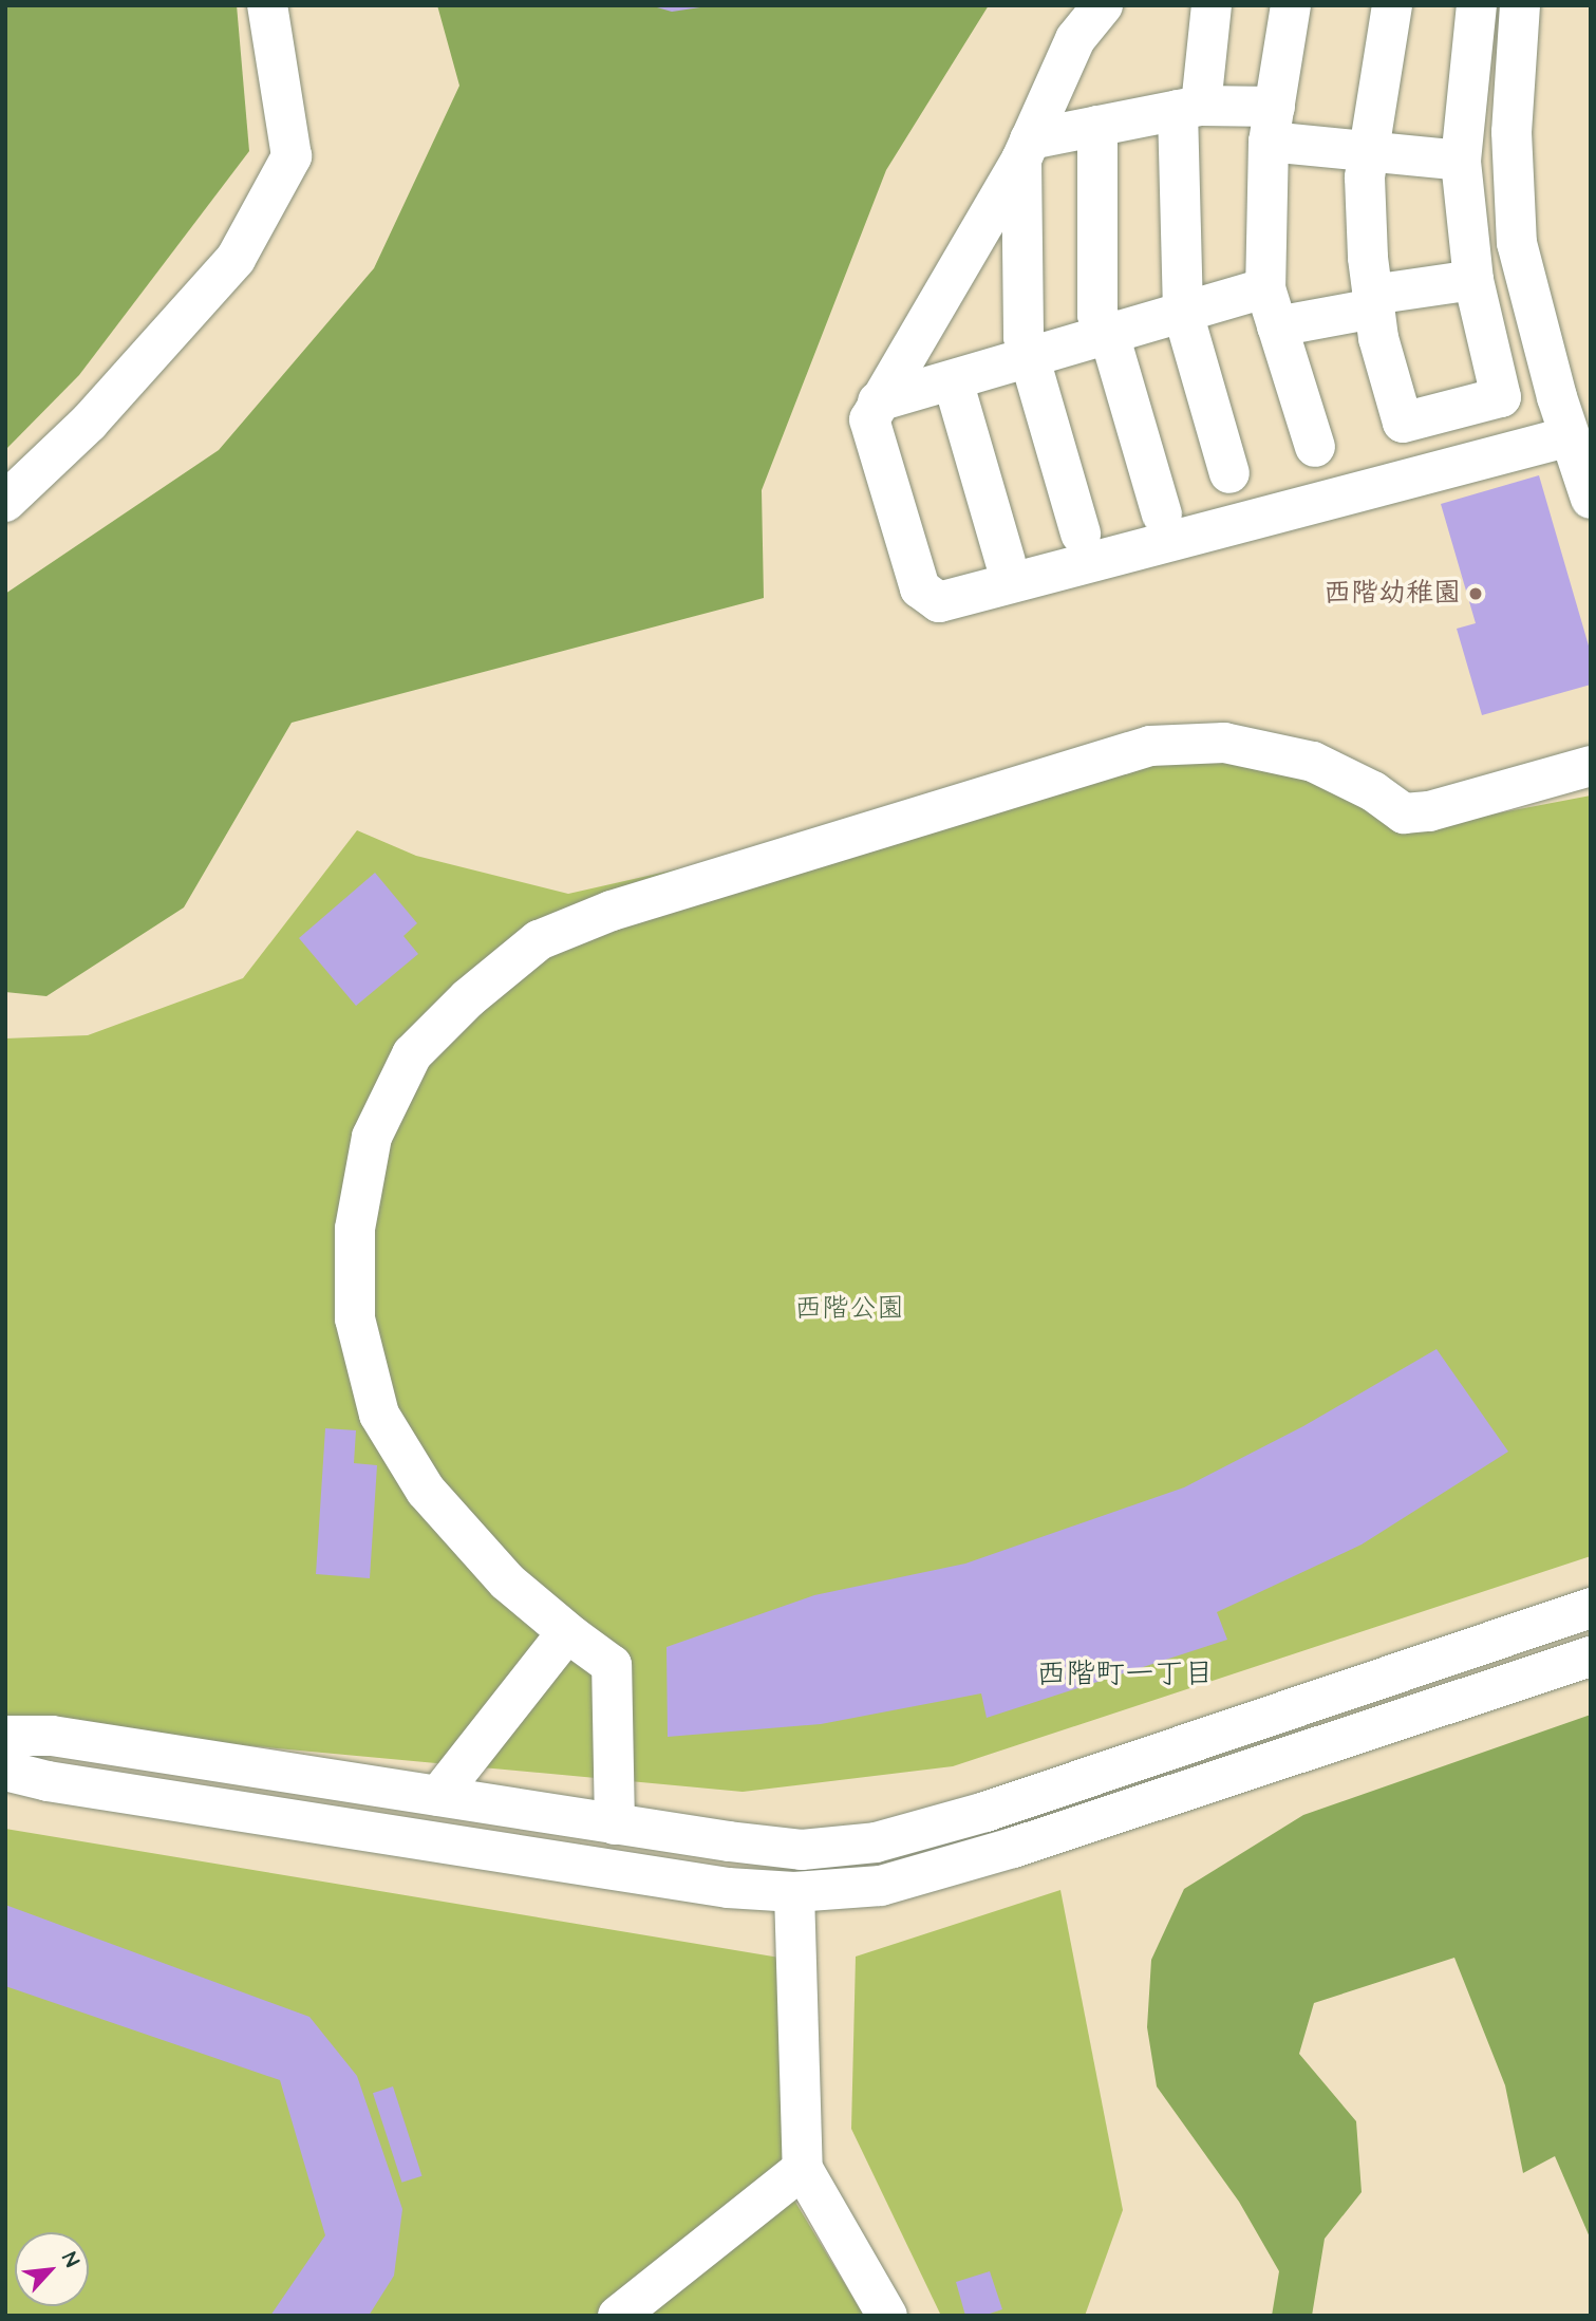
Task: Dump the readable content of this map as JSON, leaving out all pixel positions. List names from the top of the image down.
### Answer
{
  "districts": ["西階町一丁目"],
  "parks": ["西階公園"],
  "places": ["西階幼稚園"],
  "north": "top right"
}
